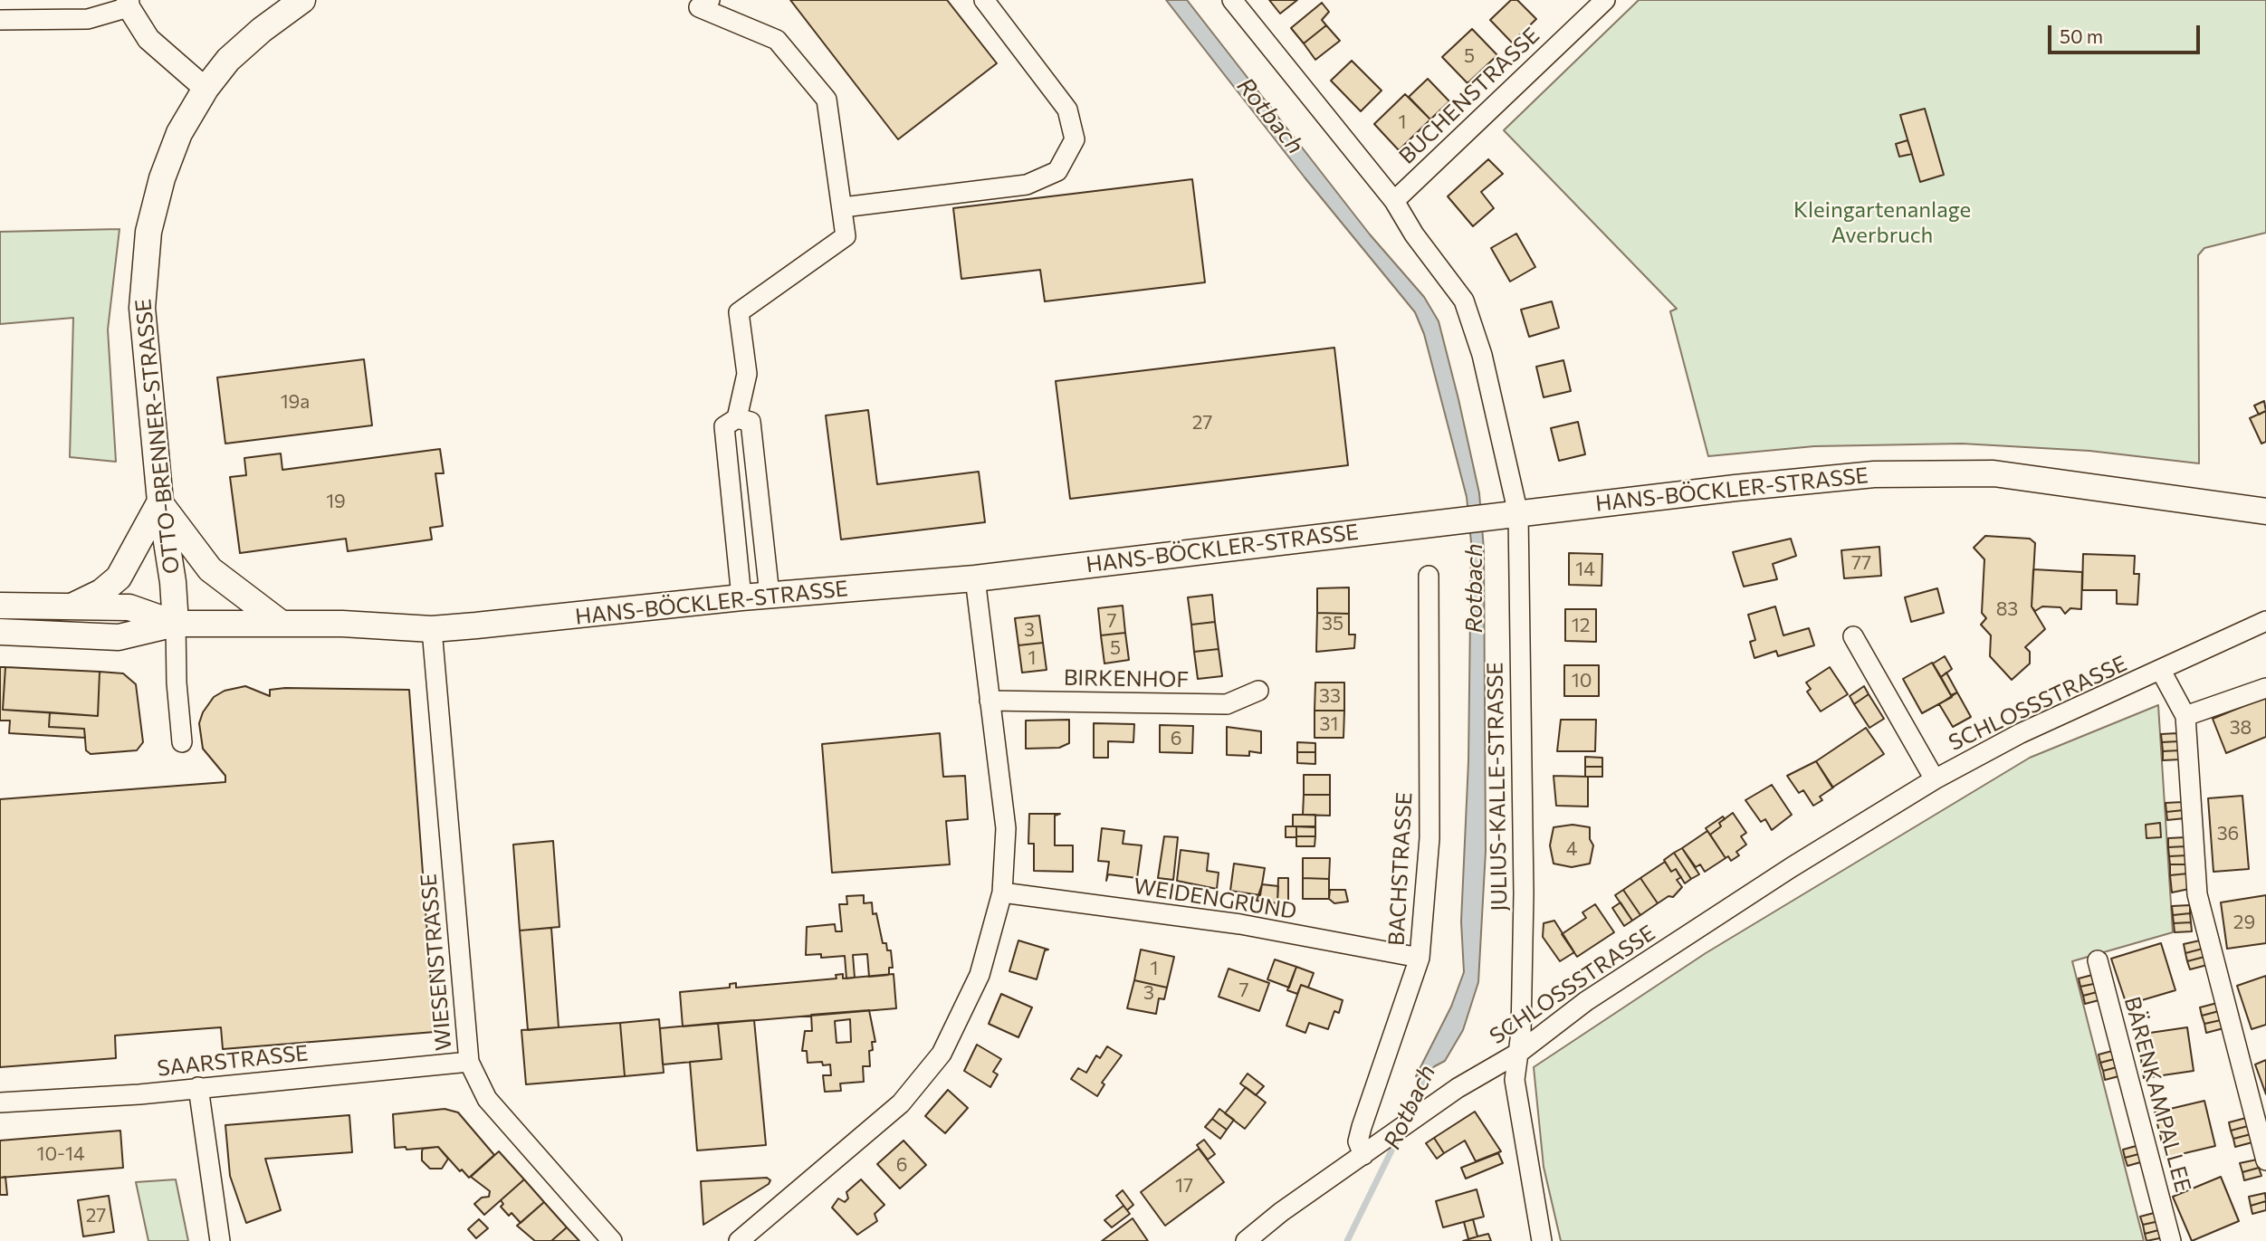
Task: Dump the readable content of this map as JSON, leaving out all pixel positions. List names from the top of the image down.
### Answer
{
  "streets": {
    "main road": ["OTTO-BRENNER-STRASSE", "HANS-BÖCKLER-STRASSE"],
    "street": [
      "BUCHENSTRASSE",
      "BIRKENHOF",
      "SCHLOSSSTRASSE",
      "JULIUS-KALLE-STRASSE",
      "BACHSTRASSE",
      "WEIDENGRUND",
      "WIESENSTRASSE",
      "SAARSTRASSE",
      "BÄRENKAMPALLEE"
    ]
  },
  "crossings": [
    ["BUCHENSTRASSE", "JULIUS-KALLE-STRASSE"],
    ["OTTO-BRENNER-STRASSE", "HANS-BÖCKLER-STRASSE"],
    ["HANS-BÖCKLER-STRASSE", "JULIUS-KALLE-STRASSE"],
    ["HANS-BÖCKLER-STRASSE", "WIESENSTRASSE"],
    ["SCHLOSSSTRASSE", "JULIUS-KALLE-STRASSE"],
    ["SCHLOSSSTRASSE", "BACHSTRASSE"],
    ["BACHSTRASSE", "WEIDENGRUND"],
    ["WIESENSTRASSE", "SAARSTRASSE"]
  ],
  "water": ["Rotbach"],
  "parks": ["Kleingartenanlage Averbruch"],
  "house_numbers": [
    "5",
    "1",
    "19a",
    "27",
    "19",
    "77",
    "14",
    "83",
    "7",
    "35",
    "12",
    "3",
    "5",
    "1",
    "10",
    "33",
    "31",
    "38",
    "6",
    "36",
    "4",
    "29",
    "1",
    "7",
    "3",
    "10-14",
    "6",
    "17",
    "27"
  ],
  "scale_bar": "50 m"
}
